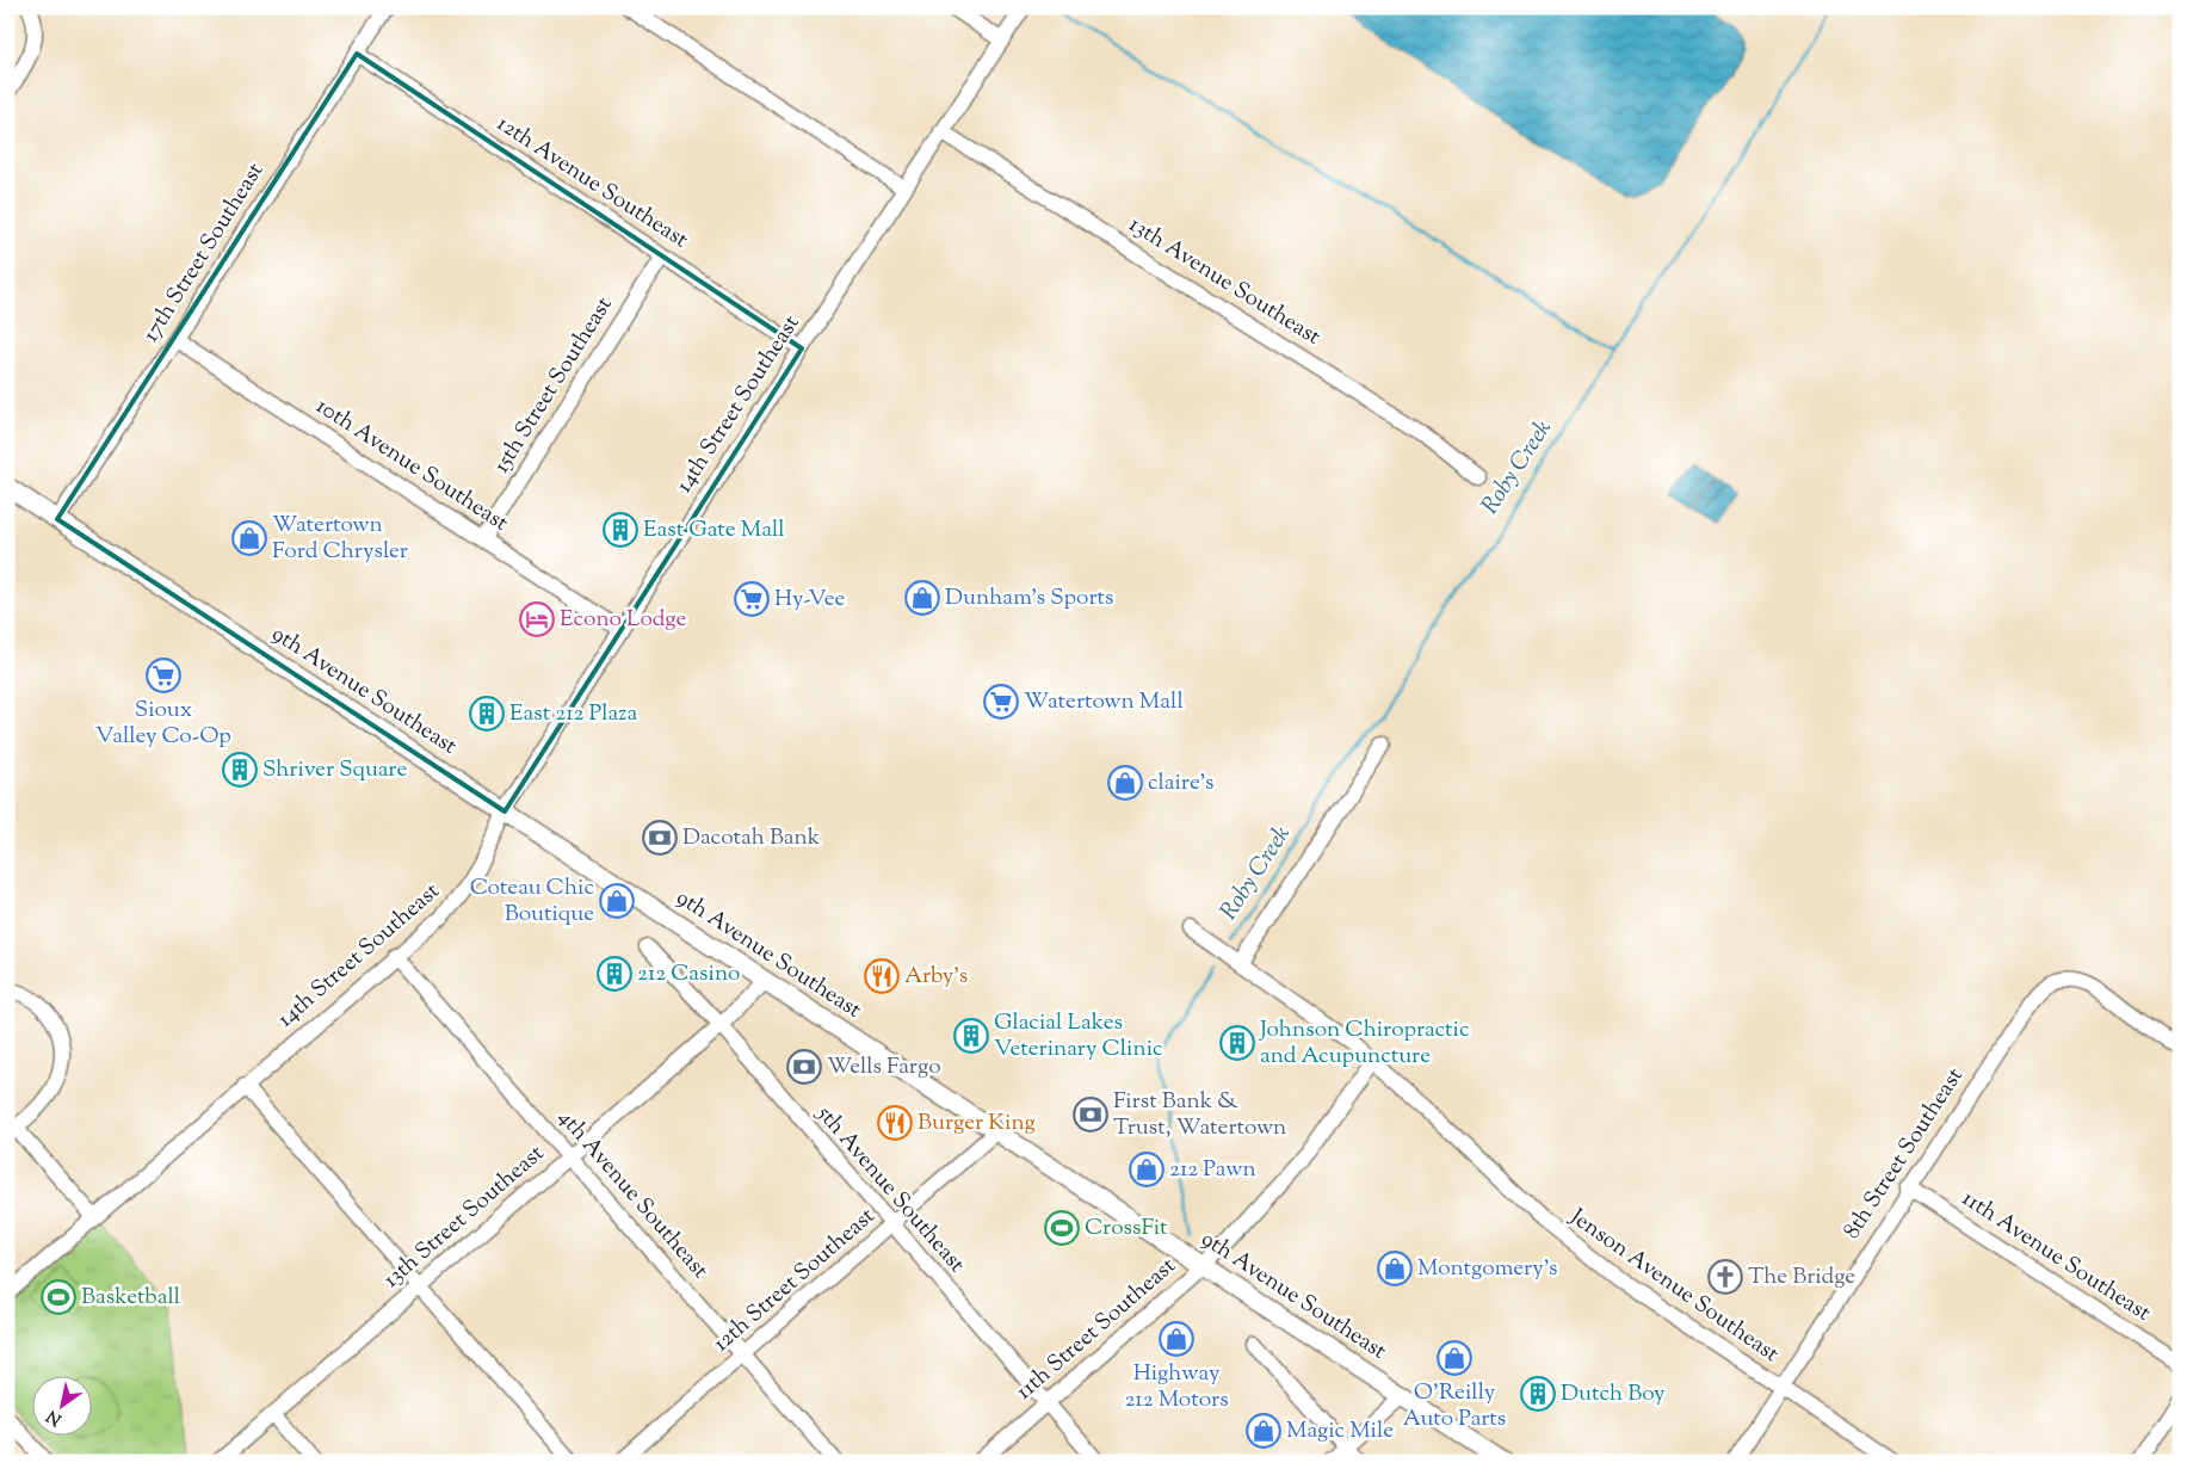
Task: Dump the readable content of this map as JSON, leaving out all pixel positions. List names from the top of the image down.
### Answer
{
  "streets": {
    "main road": ["9th Avenue Southeast"],
    "street": [
      "12th Avenue Southeast",
      "17th Street Southeast",
      "13th Avenue Southeast",
      "15th Street Southeast",
      "14th Street Southeast",
      "10th Avenue Southeast",
      "8th Street Southeast",
      "5th Avenue Southeast",
      "4th Avenue Southeast",
      "13th Street Southeast",
      "11th Avenue Southeast",
      "12th Street Southeast",
      "Jenson Avenue Southeast",
      "11th Street Southeast"
    ]
  },
  "crossings": [
    ["12th Avenue Southeast", "17th Street Southeast"],
    ["12th Avenue Southeast", "15th Street Southeast"],
    ["12th Avenue Southeast", "14th Street Southeast"],
    ["17th Street Southeast", "10th Avenue Southeast"],
    ["17th Street Southeast", "9th Avenue Southeast"],
    ["13th Avenue Southeast", "14th Street Southeast"],
    ["15th Street Southeast", "10th Avenue Southeast"],
    ["14th Street Southeast", "10th Avenue Southeast"],
    ["14th Street Southeast", "9th Avenue Southeast"],
    ["14th Street Southeast", "4th Avenue Southeast"],
    ["9th Avenue Southeast", "13th Street Southeast"],
    ["9th Avenue Southeast", "12th Street Southeast"],
    ["9th Avenue Southeast", "11th Street Southeast"],
    ["8th Street Southeast", "11th Avenue Southeast"],
    ["8th Street Southeast", "Jenson Avenue Southeast"],
    ["5th Avenue Southeast", "13th Street Southeast"],
    ["5th Avenue Southeast", "12th Street Southeast"],
    ["5th Avenue Southeast", "11th Street Southeast"],
    ["4th Avenue Southeast", "13th Street Southeast"],
    ["4th Avenue Southeast", "12th Street Southeast"],
    ["Jenson Avenue Southeast", "11th Street Southeast"]
  ],
  "water": ["Roby Creek"],
  "places": {
    "building": [
      "East Gate Mall",
      "East 212 Plaza",
      "Shriver Square",
      "212 Casino",
      "Glacial Lakes Veterinary Clinic",
      "Johnson Chiropractic and Acupuncture",
      "Dutch Boy"
    ],
    "shop": [
      "Watertown Ford Chrysler",
      "Dunham's Sports",
      "claire's",
      "Coteau Chic Boutique",
      "212 Pawn",
      "Montgomery's",
      "Highway 212 Motors",
      "O'Reilly Auto Parts",
      "Magic Mile"
    ],
    "supermarket": ["Hy-Vee", "Sioux Valley Co-Op", "Watertown Mall"],
    "hotel": ["Econo Lodge"],
    "bank": ["Dacotah Bank", "Wells Fargo", "First Bank & Trust, Watertown"],
    "restaurant": ["Arby's", "Burger King"],
    "sports": ["CrossFit", "Basketball"],
    "church": ["The Bridge"]
  },
  "north": "bottom left"
}
